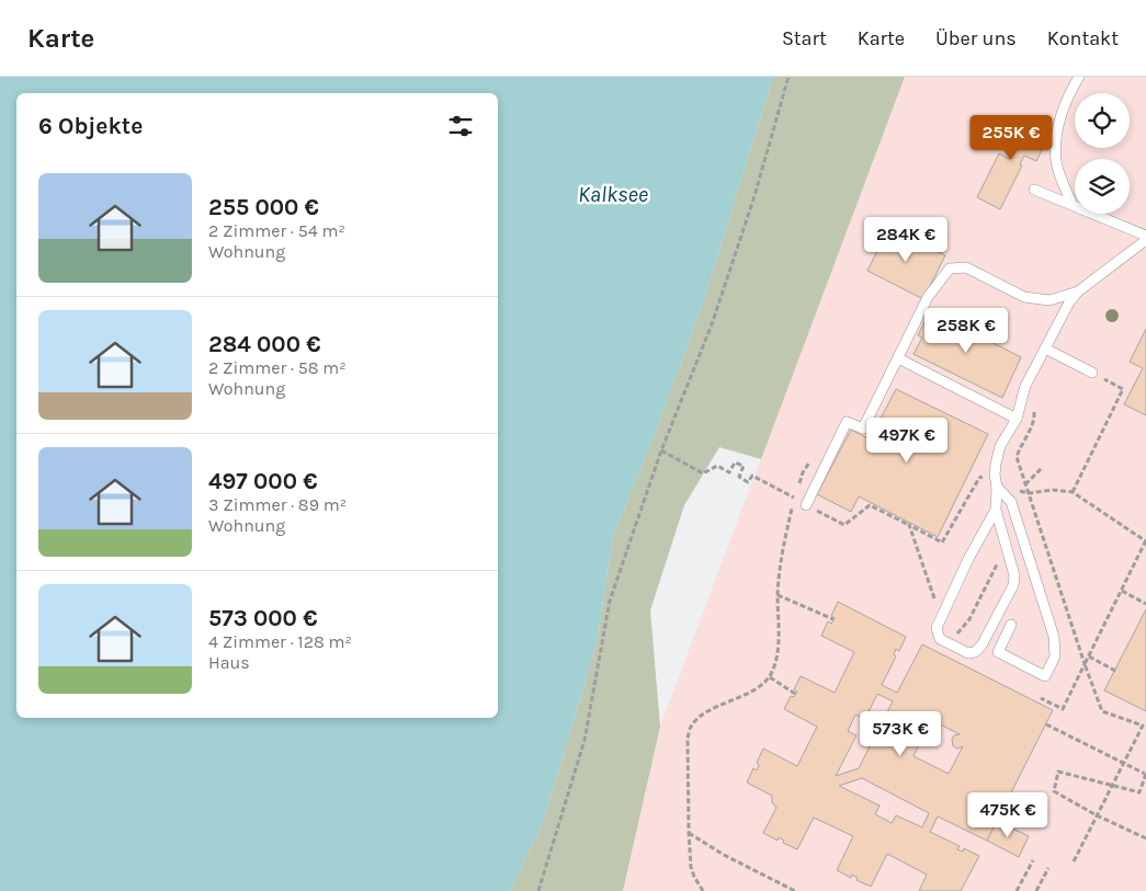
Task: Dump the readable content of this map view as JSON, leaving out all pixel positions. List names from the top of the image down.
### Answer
{
  "water": ["Kalksee"],
  "page": {
    "header": "Karte",
    "nav": [
      "Start",
      "Karte",
      "Über uns",
      "Kontakt"
    ],
    "heading": "6 Objekte",
    "price": [
      "255K €",
      "284K €",
      "258K €",
      "497K €",
      "573K €",
      "475K €"
    ],
    "list": [
      {
        "name": "255 000 €",
        "note": "2 Zimmer · 54 m² · Wohnung"
      },
      {
        "name": "284 000 €",
        "note": "2 Zimmer · 58 m² · Wohnung"
      },
      {
        "name": "497 000 €",
        "note": "3 Zimmer · 89 m² · Wohnung"
      },
      {
        "name": "573 000 €",
        "note": "4 Zimmer · 128 m² · Haus"
      }
    ]
  }
}
